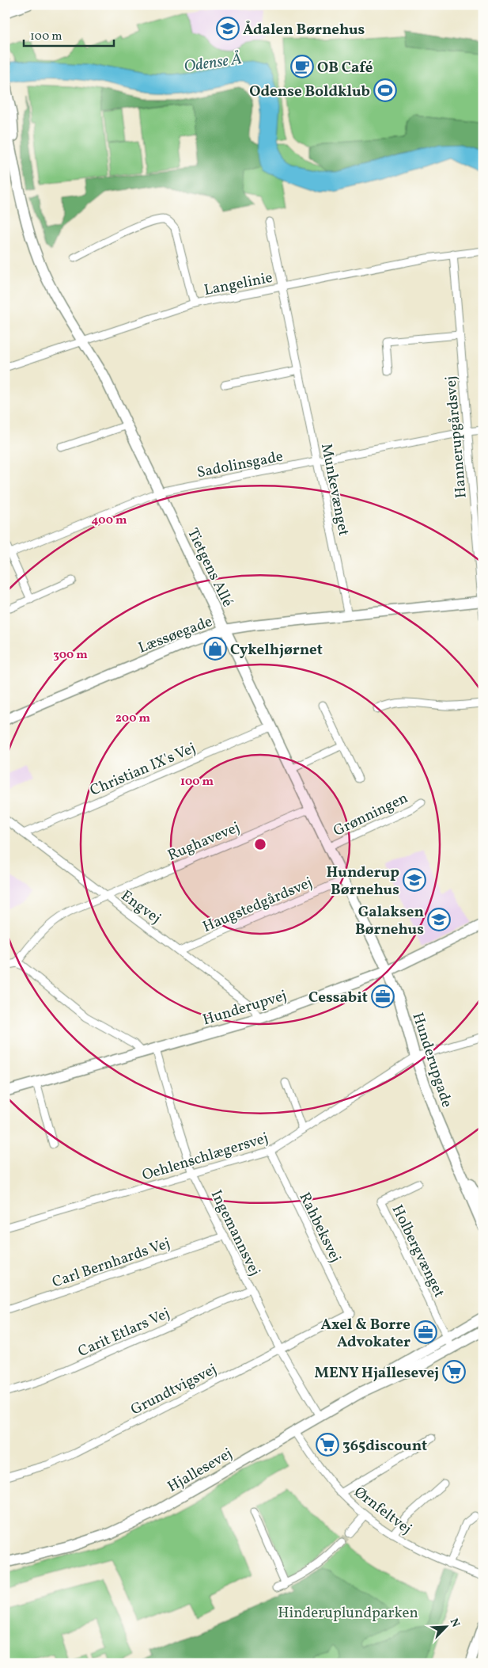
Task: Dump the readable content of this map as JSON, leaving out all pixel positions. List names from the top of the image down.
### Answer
{
  "streets": {
    "main road": [
      "Tietgens Allé",
      "Læssøegade",
      "Hunderupvej",
      "Hunderupgade",
      "Hjallesevej"
    ],
    "street": [
      "Langelinie",
      "Hannerupgårdsvej",
      "Sadolinsgade",
      "Munkevænget",
      "Christian IX's Vej",
      "Grønningen",
      "Rughavevej",
      "Haugstedgårdsvej",
      "Engvej",
      "Oehlenschlægersvej",
      "Rahbeksvej",
      "Ingemannsvej",
      "Holbergvænget",
      "Carl Bernhards Vej",
      "Carit Etlars Vej",
      "Grundtvigsvej",
      "Ørnfeltvej"
    ]
  },
  "crossings": [
    ["Langelinie", "Hannerupgårdsvej"],
    ["Langelinie", "Munkevænget"],
    ["Langelinie", "Tietgens Allé"],
    ["Hannerupgårdsvej", "Sadolinsgade"],
    ["Hannerupgårdsvej", "Læssøegade"],
    ["Sadolinsgade", "Munkevænget"],
    ["Sadolinsgade", "Tietgens Allé"],
    ["Munkevænget", "Læssøegade"],
    ["Tietgens Allé", "Læssøegade"],
    ["Tietgens Allé", "Christian IX's Vej"],
    ["Tietgens Allé", "Grønningen"],
    ["Tietgens Allé", "Rughavevej"],
    ["Tietgens Allé", "Haugstedgårdsvej"],
    ["Tietgens Allé", "Hunderupvej"],
    ["Tietgens Allé", "Hunderupgade"],
    ["Christian IX's Vej", "Engvej"],
    ["Rughavevej", "Engvej"],
    ["Haugstedgårdsvej", "Engvej"],
    ["Engvej", "Hunderupvej"],
    ["Hunderupvej", "Hunderupgade"],
    ["Hunderupvej", "Ingemannsvej"],
    ["Hunderupgade", "Oehlenschlægersvej"],
    ["Oehlenschlægersvej", "Rahbeksvej"],
    ["Oehlenschlægersvej", "Ingemannsvej"],
    ["Rahbeksvej", "Grundtvigsvej"],
    ["Ingemannsvej", "Carl Bernhards Vej"],
    ["Ingemannsvej", "Carit Etlars Vej"],
    ["Ingemannsvej", "Grundtvigsvej"],
    ["Ingemannsvej", "Hjallesevej"],
    ["Holbergvænget", "Hjallesevej"],
    ["Hjallesevej", "Ørnfeltvej"]
  ],
  "water": ["Odense Å"],
  "parks": ["Hinderuplundparken"],
  "places": {
    "school or university": ["Ådalen Børnehus", "Hunderup Børnehus", "Galaksen Børnehus"],
    "cafe": ["OB Café"],
    "sports": ["Odense Boldklub"],
    "shop": ["Cykelhjørnet"],
    "office": ["Cessabit", "Axel & Borre Advokater"],
    "supermarket": ["MENY Hjallesevej", "365discount"]
  },
  "scale_bar": "100 m",
  "north": "top right",
  "rings": [
    "400 m",
    "300 m",
    "200 m",
    "100 m"
  ]
}
